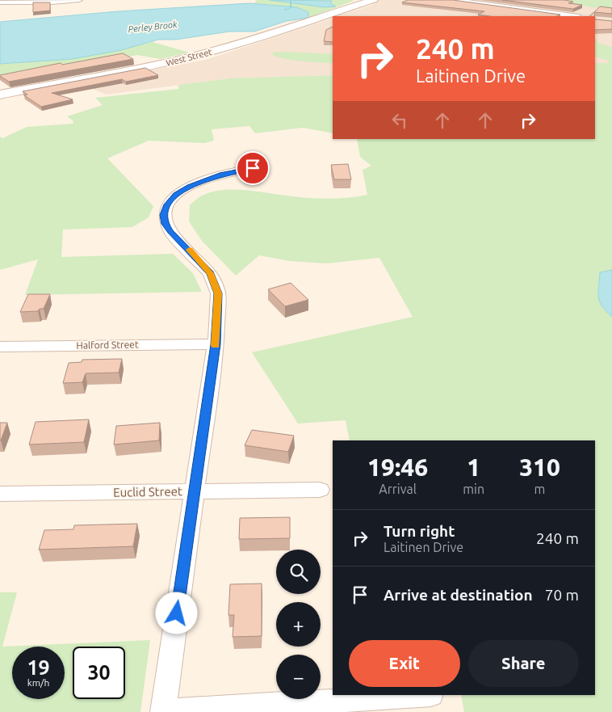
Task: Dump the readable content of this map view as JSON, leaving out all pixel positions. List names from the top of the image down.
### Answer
{
  "streets": {
    "main road": ["West Street"],
    "street": ["Halford Street", "Euclid Street"]
  },
  "water": ["Perley Brook"],
  "page": {
    "turn": ["240 m", "Laitinen Drive"],
    "eta": [
      "19:46",
      "Arrival",
      "1",
      "min",
      "310",
      "m"
    ],
    "list": [
      {
        "name": "Turn right",
        "note": "Laitinen Drive",
        "value": "240 m"
      },
      {
        "name": "Arrive at destination",
        "value": "70 m"
      }
    ],
    "map_buttons": ["+", "−"],
    "buttons": ["Exit", "Share"],
    "speed": "19 km/h",
    "limit": "30"
  }
}
